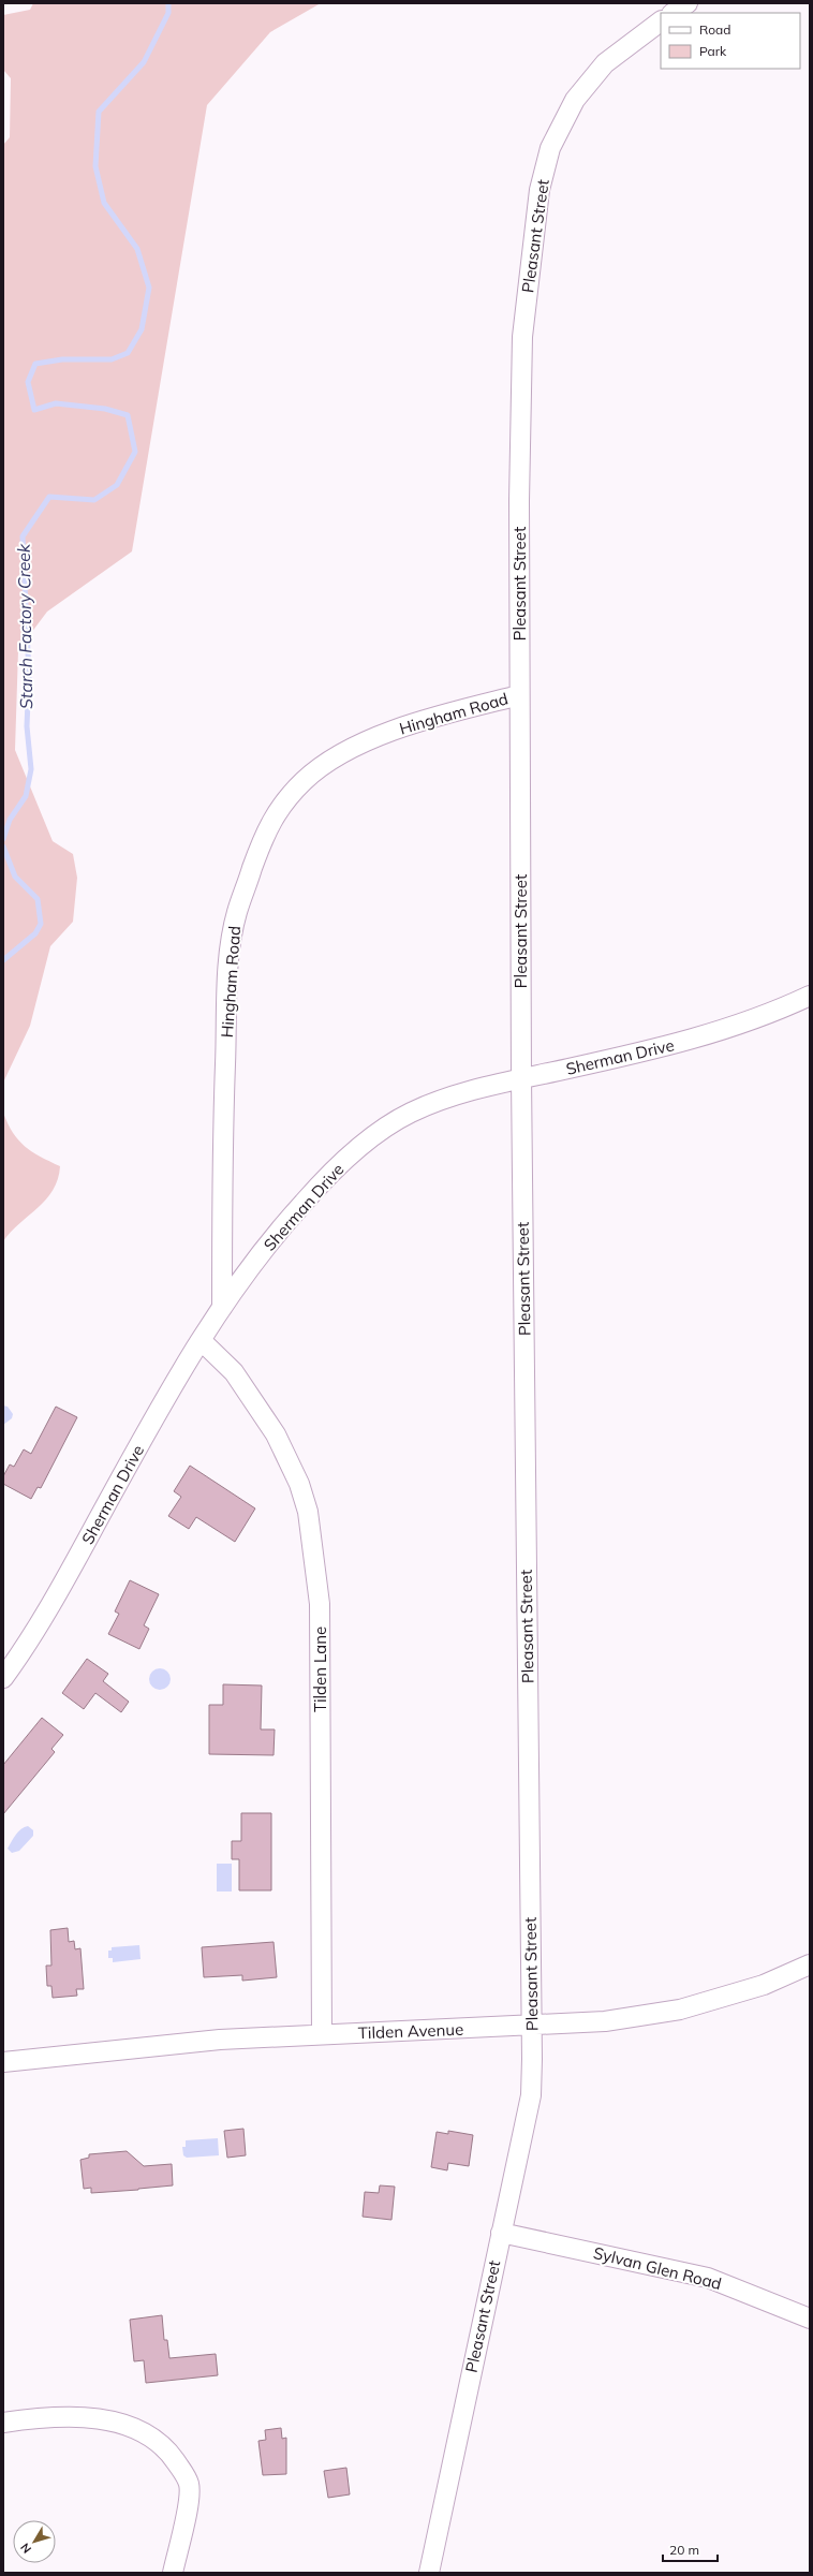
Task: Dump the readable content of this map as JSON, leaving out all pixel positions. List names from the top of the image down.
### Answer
{
  "streets": {
    "street": [
      "Pleasant Street",
      "Hingham Road",
      "Sherman Drive",
      "Tilden Lane",
      "Tilden Avenue",
      "Sylvan Glen Road"
    ]
  },
  "crossings": [
    ["Pleasant Street", "Hingham Road"],
    ["Pleasant Street", "Sherman Drive"],
    ["Pleasant Street", "Tilden Avenue"],
    ["Pleasant Street", "Sylvan Glen Road"],
    ["Hingham Road", "Sherman Drive"],
    ["Sherman Drive", "Tilden Lane"],
    ["Tilden Lane", "Tilden Avenue"]
  ],
  "water": ["Starch Factory Creek"],
  "legend": ["Road", "Park"],
  "scale_bar": "20 m",
  "north": "bottom left"
}
